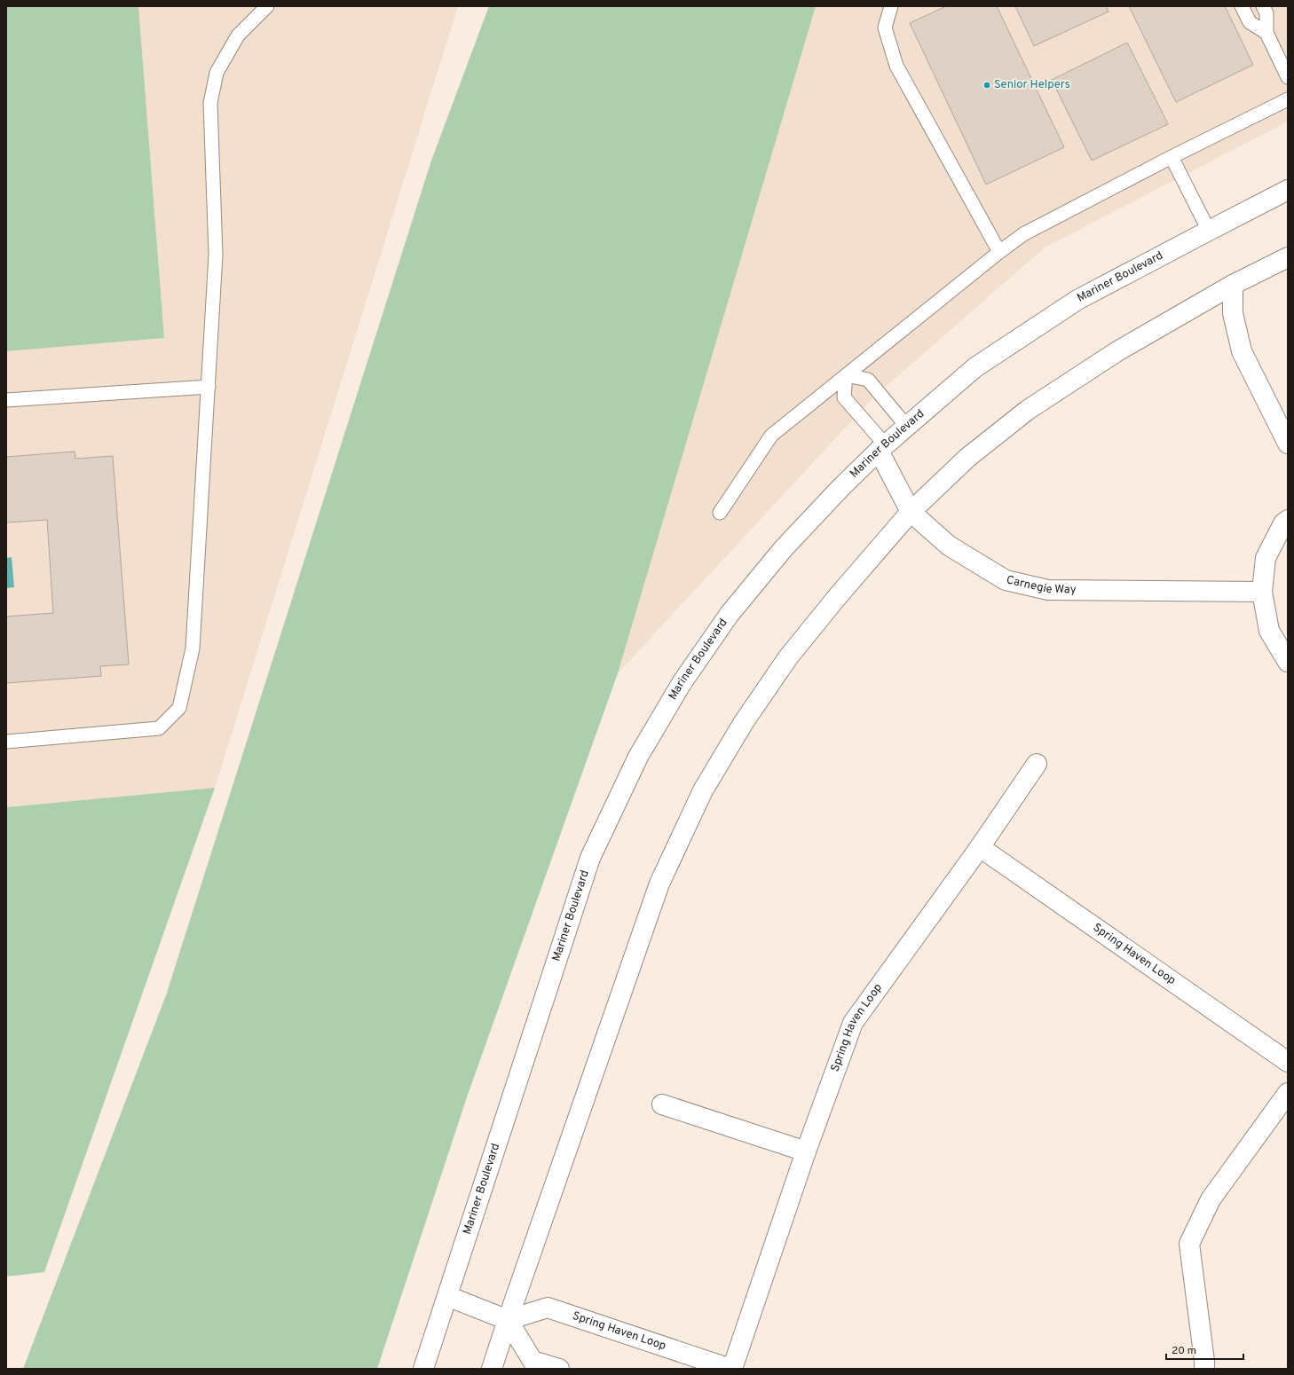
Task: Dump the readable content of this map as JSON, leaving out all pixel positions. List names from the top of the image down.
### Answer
{
  "streets": {
    "main road": ["Mariner Boulevard", "Carnegie Way", "Spring Haven Loop"]
  },
  "crossings": [
    ["Mariner Boulevard", "Carnegie Way"]
  ],
  "places": ["Senior Helpers"],
  "scale_bar": "20 m"
}
